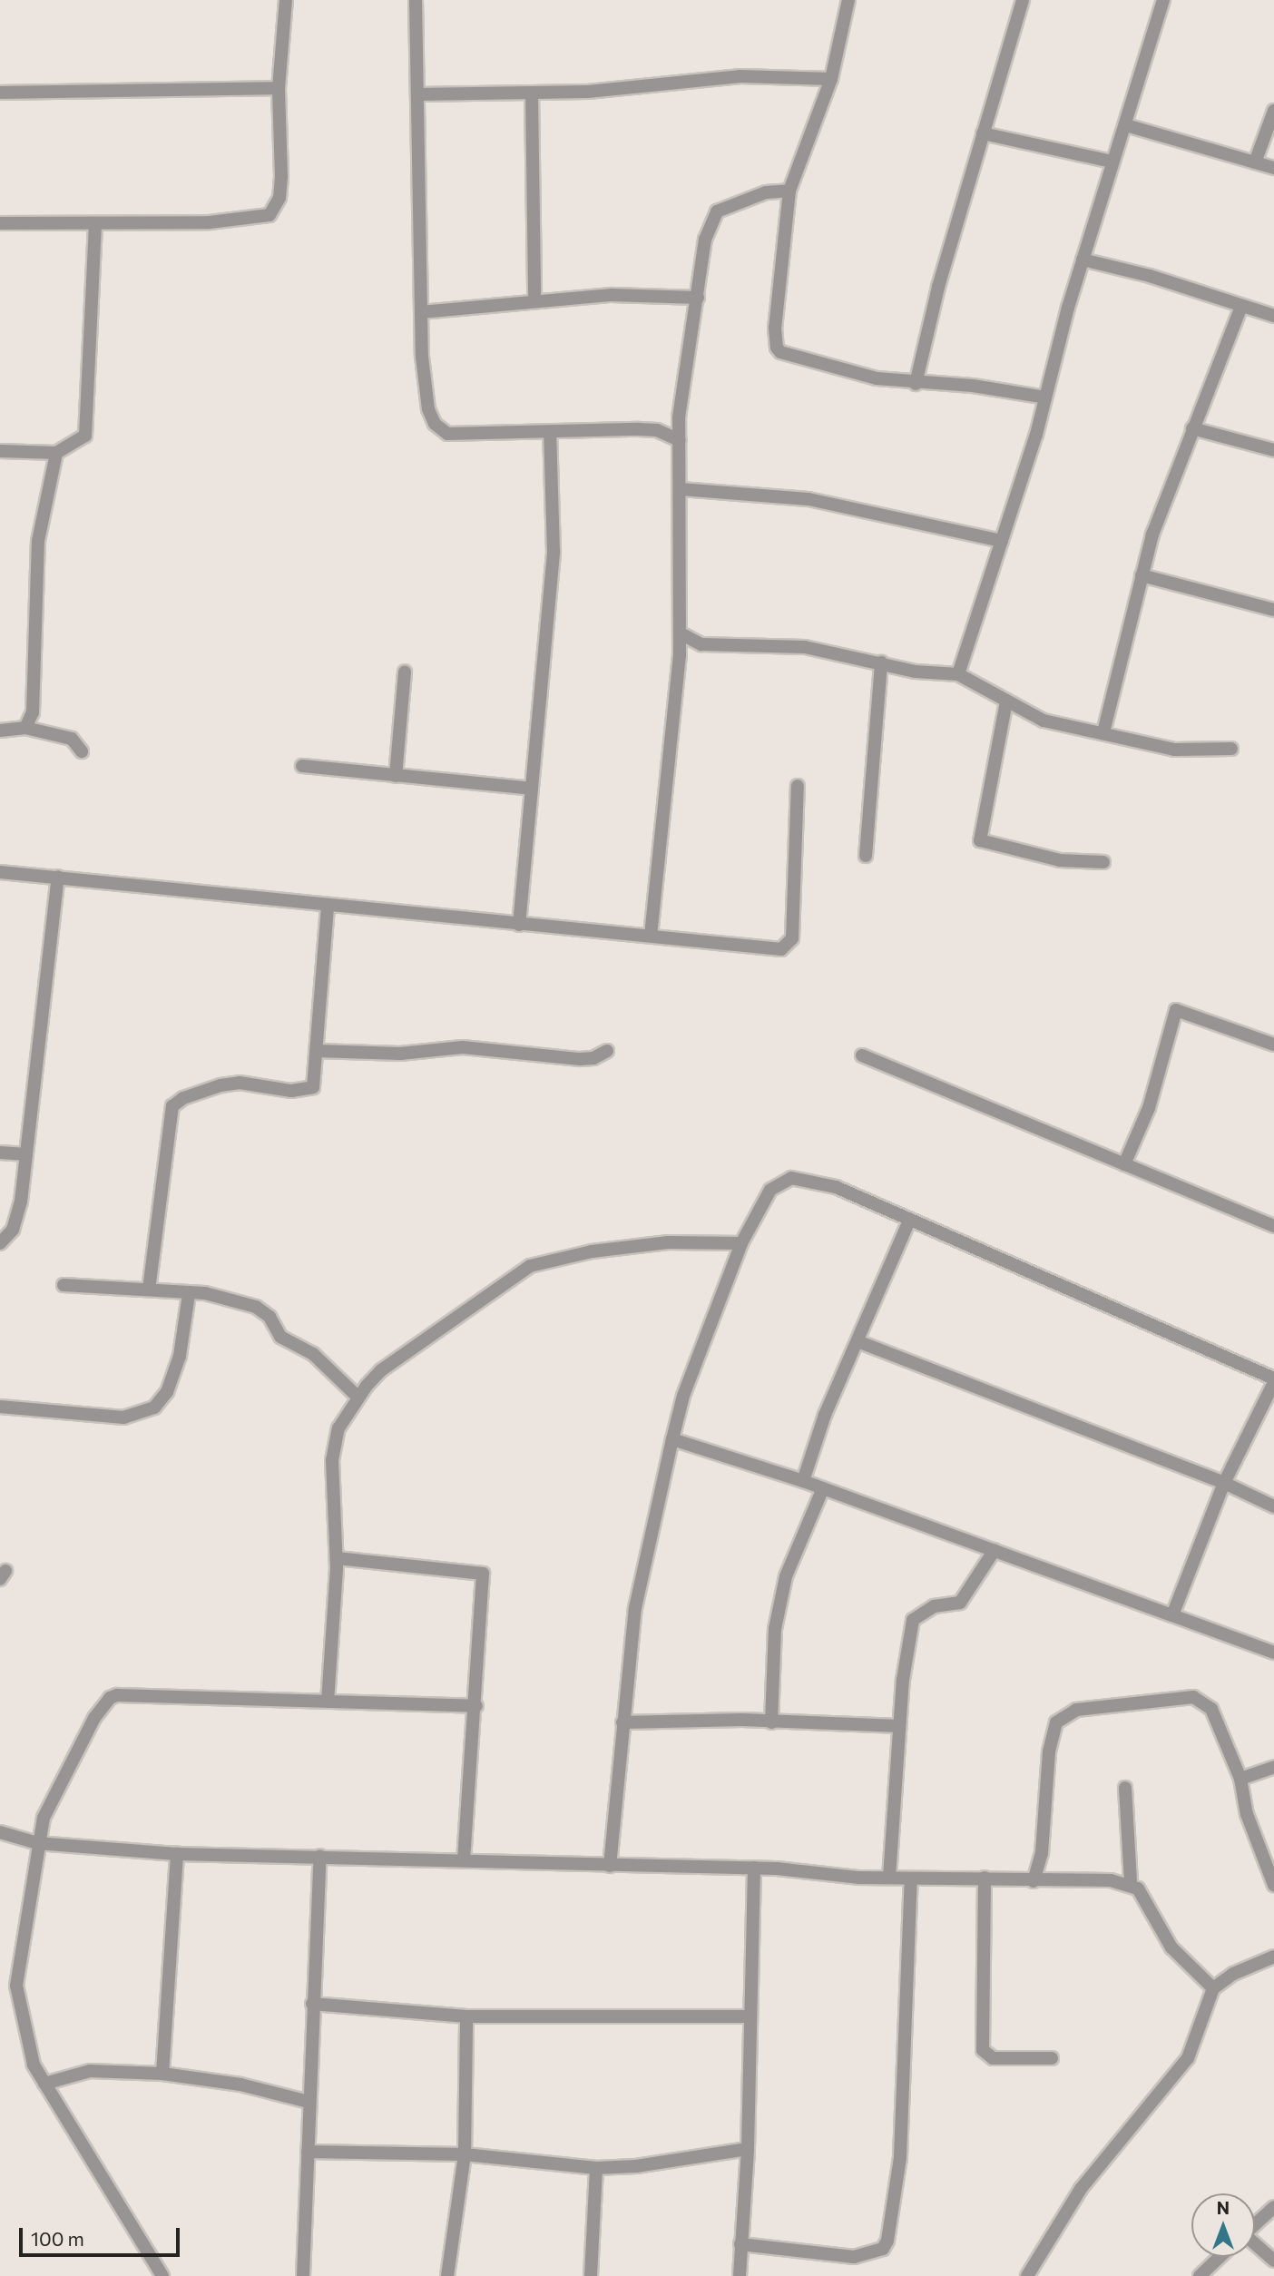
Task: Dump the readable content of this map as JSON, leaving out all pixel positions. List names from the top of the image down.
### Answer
{
  "scale_bar": "100 m",
  "north": "top"
}
